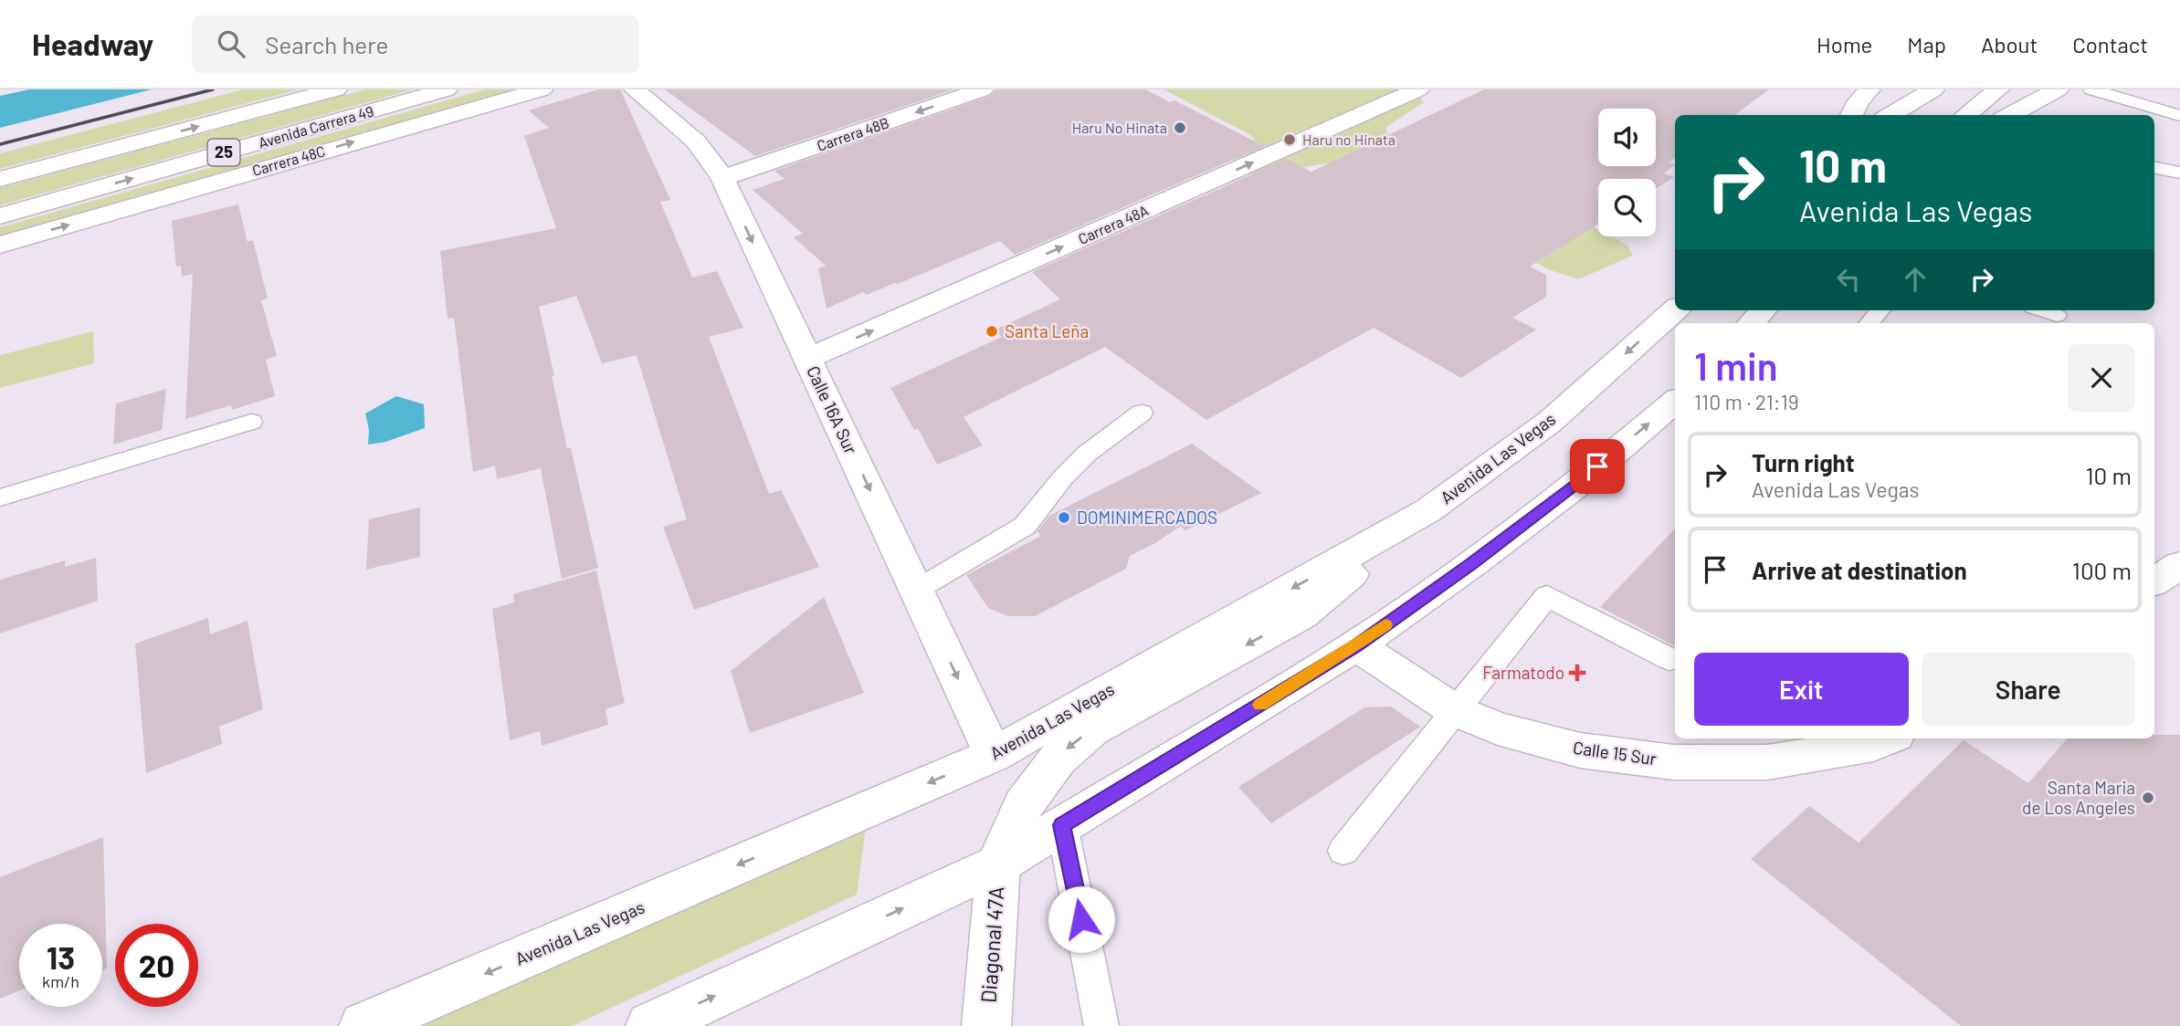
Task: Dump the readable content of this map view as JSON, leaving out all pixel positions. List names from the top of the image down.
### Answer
{
  "streets": {
    "main road": [
      "Avenida Carrera 49",
      "Carrera 48B",
      "25",
      "Carrera 48C",
      "Carrera 48A",
      "Calle 16A Sur",
      "Avenida Las Vegas",
      "Calle 15 Sur",
      "Diagonal 47A"
    ]
  },
  "crossings": [
    ["Carrera 48B", "Calle 16A Sur"],
    ["Carrera 48A", "Calle 16A Sur"],
    ["Calle 16A Sur", "Avenida Las Vegas"],
    ["Avenida Las Vegas", "Diagonal 47A"]
  ],
  "one_way": [
    "Avenida Carrera 49",
    "Carrera 48B",
    "Carrera 48C",
    "Carrera 48A",
    "Calle 16A Sur"
  ],
  "places": {
    "other": [
      "Haru No Hinata",
      "Haru no Hinata",
      "Santa Leña",
      "DOMINIMERCADOS",
      "Santa Maria de Los Angeles"
    ],
    "health": ["Farmatodo"]
  },
  "page": {
    "header": "Headway",
    "search": "Search here",
    "nav": [
      "Home",
      "Map",
      "About",
      "Contact"
    ],
    "turn": ["10 m", "Avenida Las Vegas"],
    "heading": ["1 min", "110 m · 21:19"],
    "list": [
      {
        "name": "Turn right",
        "note": "Avenida Las Vegas",
        "value": "10 m"
      },
      {
        "name": "Arrive at destination",
        "value": "100 m"
      }
    ],
    "buttons": ["Exit", "Share"],
    "speed": "13 km/h",
    "limit": "20"
  }
}
